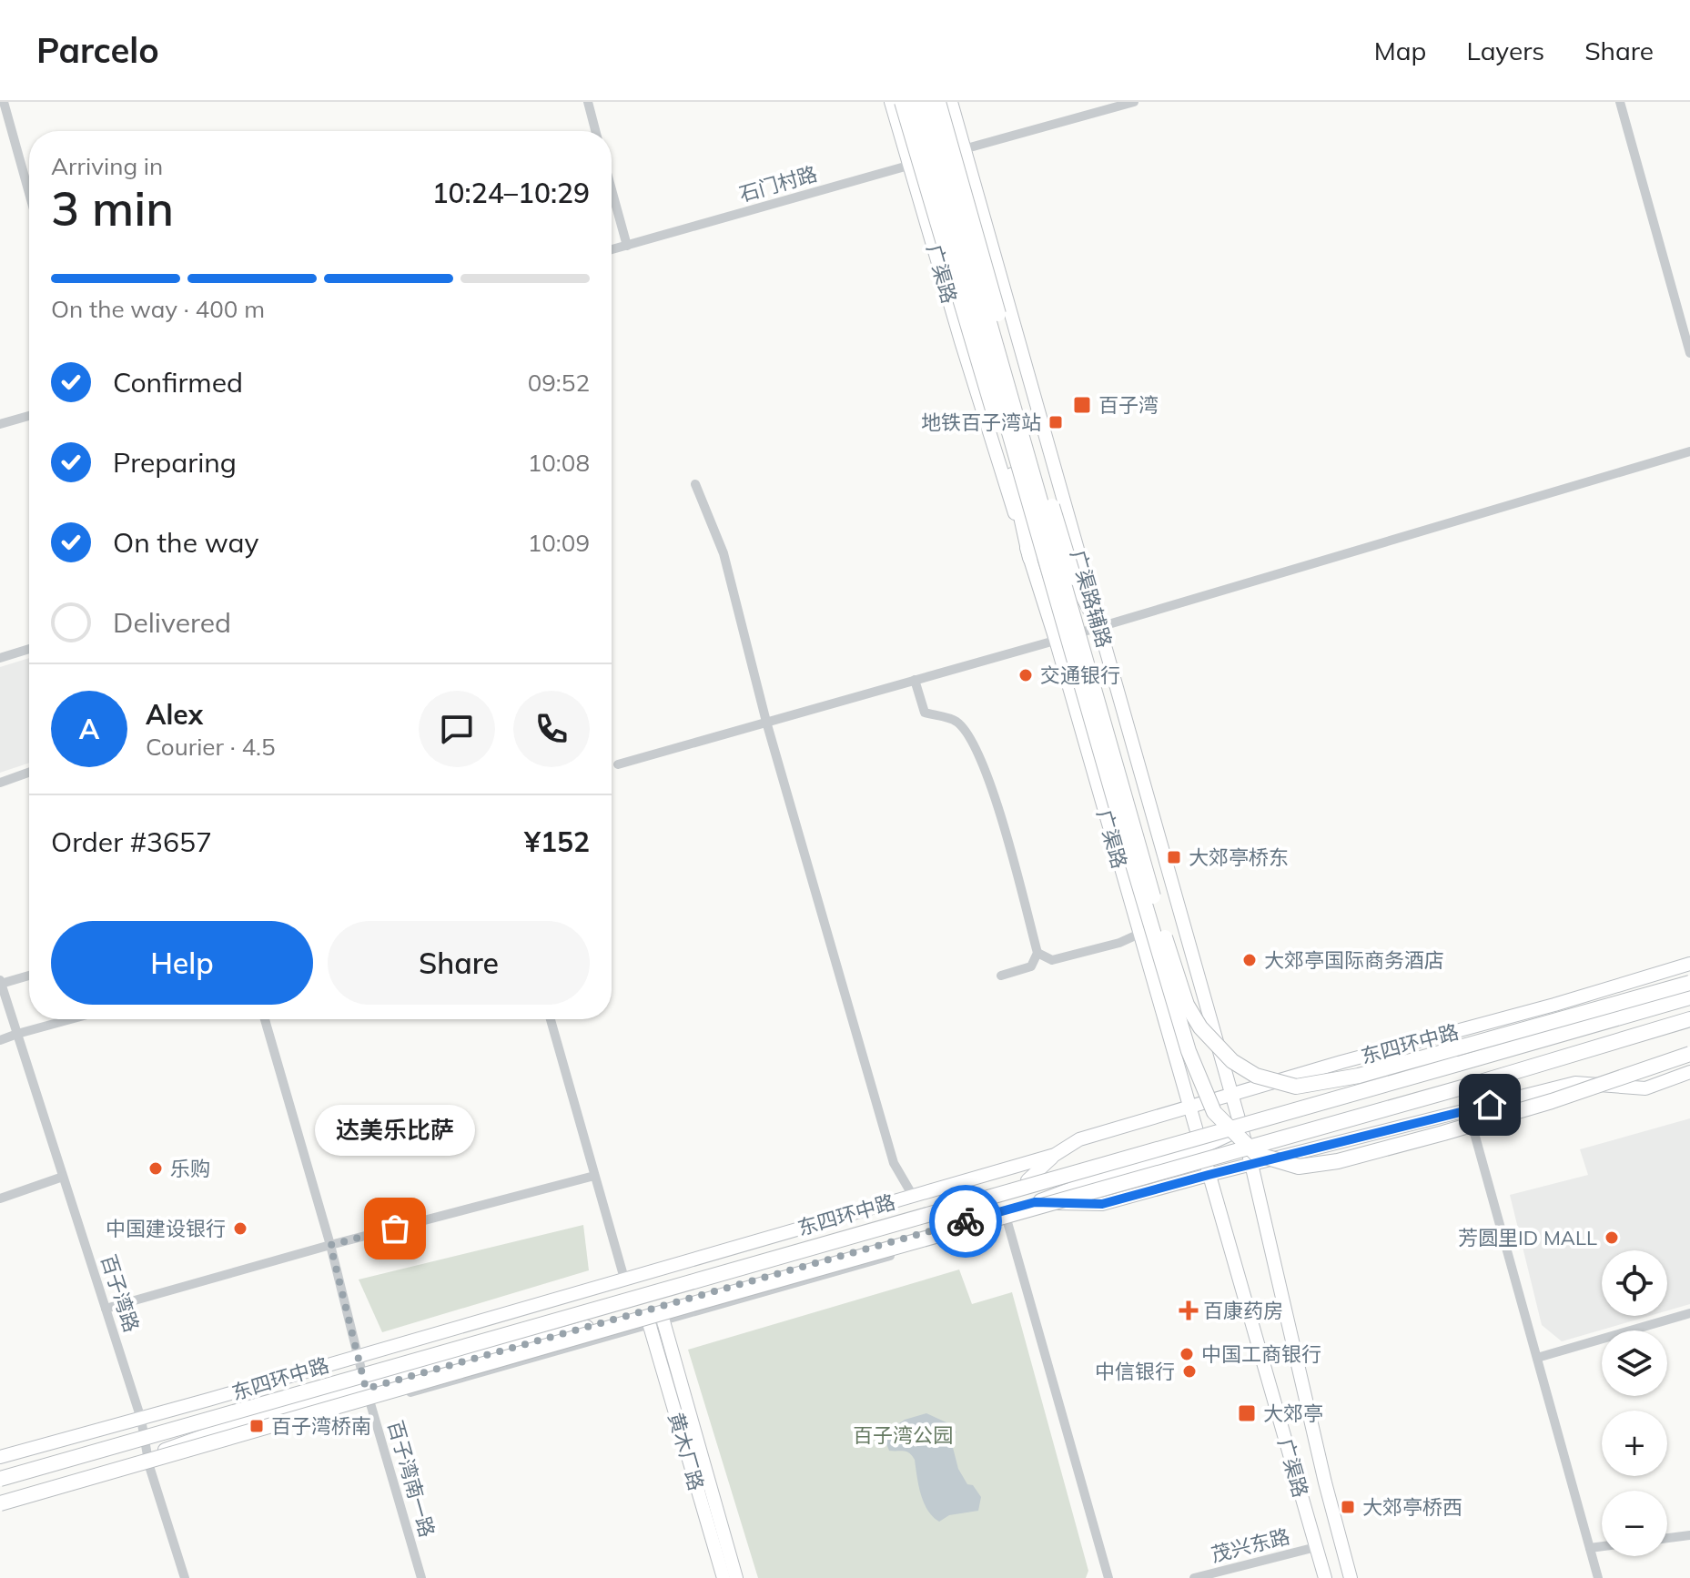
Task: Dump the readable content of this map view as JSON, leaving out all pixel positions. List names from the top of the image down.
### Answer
{
  "streets": {
    "highway": ["广渠路", "东四环中路"],
    "main road": ["广渠路辅路", "黄木厂路"],
    "street": [
      "石门村路",
      "百子湾路",
      "百子湾南一路",
      "茂兴东路"
    ]
  },
  "crossings": [
    ["石门村路", "广渠路"],
    ["石门村路", "广渠路辅路"],
    ["广渠路", "广渠路辅路"],
    ["广渠路", "东四环中路"],
    ["广渠路", "茂兴东路"],
    ["广渠路辅路", "东四环中路"],
    ["东四环中路", "百子湾路"],
    ["东四环中路", "黄木厂路"],
    ["东四环中路", "百子湾南一路"]
  ],
  "parks": ["百子湾公园"],
  "places": {
    "transit": [
      "百子湾",
      "地铁百子湾站",
      "大郊亭桥东",
      "大郊亭",
      "百子湾桥南",
      "大郊亭桥西"
    ],
    "other": [
      "交通银行",
      "大郊亭国际商务酒店",
      "乐购",
      "中国建设银行",
      "达美乐比萨",
      "芳圆里ID MALL",
      "中国工商银行",
      "中信银行"
    ],
    "health": ["百康药房"]
  },
  "page": {
    "header": "Parcelo",
    "nav": ["Map", "Layers", "Share"],
    "heading": ["3 min", "Arriving in", "10:24–10:29"],
    "panel": [
      "Alex",
      "Courier · 4.5",
      "Order #3657",
      "¥152"
    ],
    "bar": "On the way · 400 m",
    "list": [
      ["Confirmed", "09:52"],
      ["Preparing", "10:08"],
      ["On the way", "10:09"],
      "Delivered"
    ],
    "round": "A",
    "buttons": ["Help", "Share"],
    "bubble": "达美乐比萨",
    "map_buttons": ["+", "−"]
  }
}
